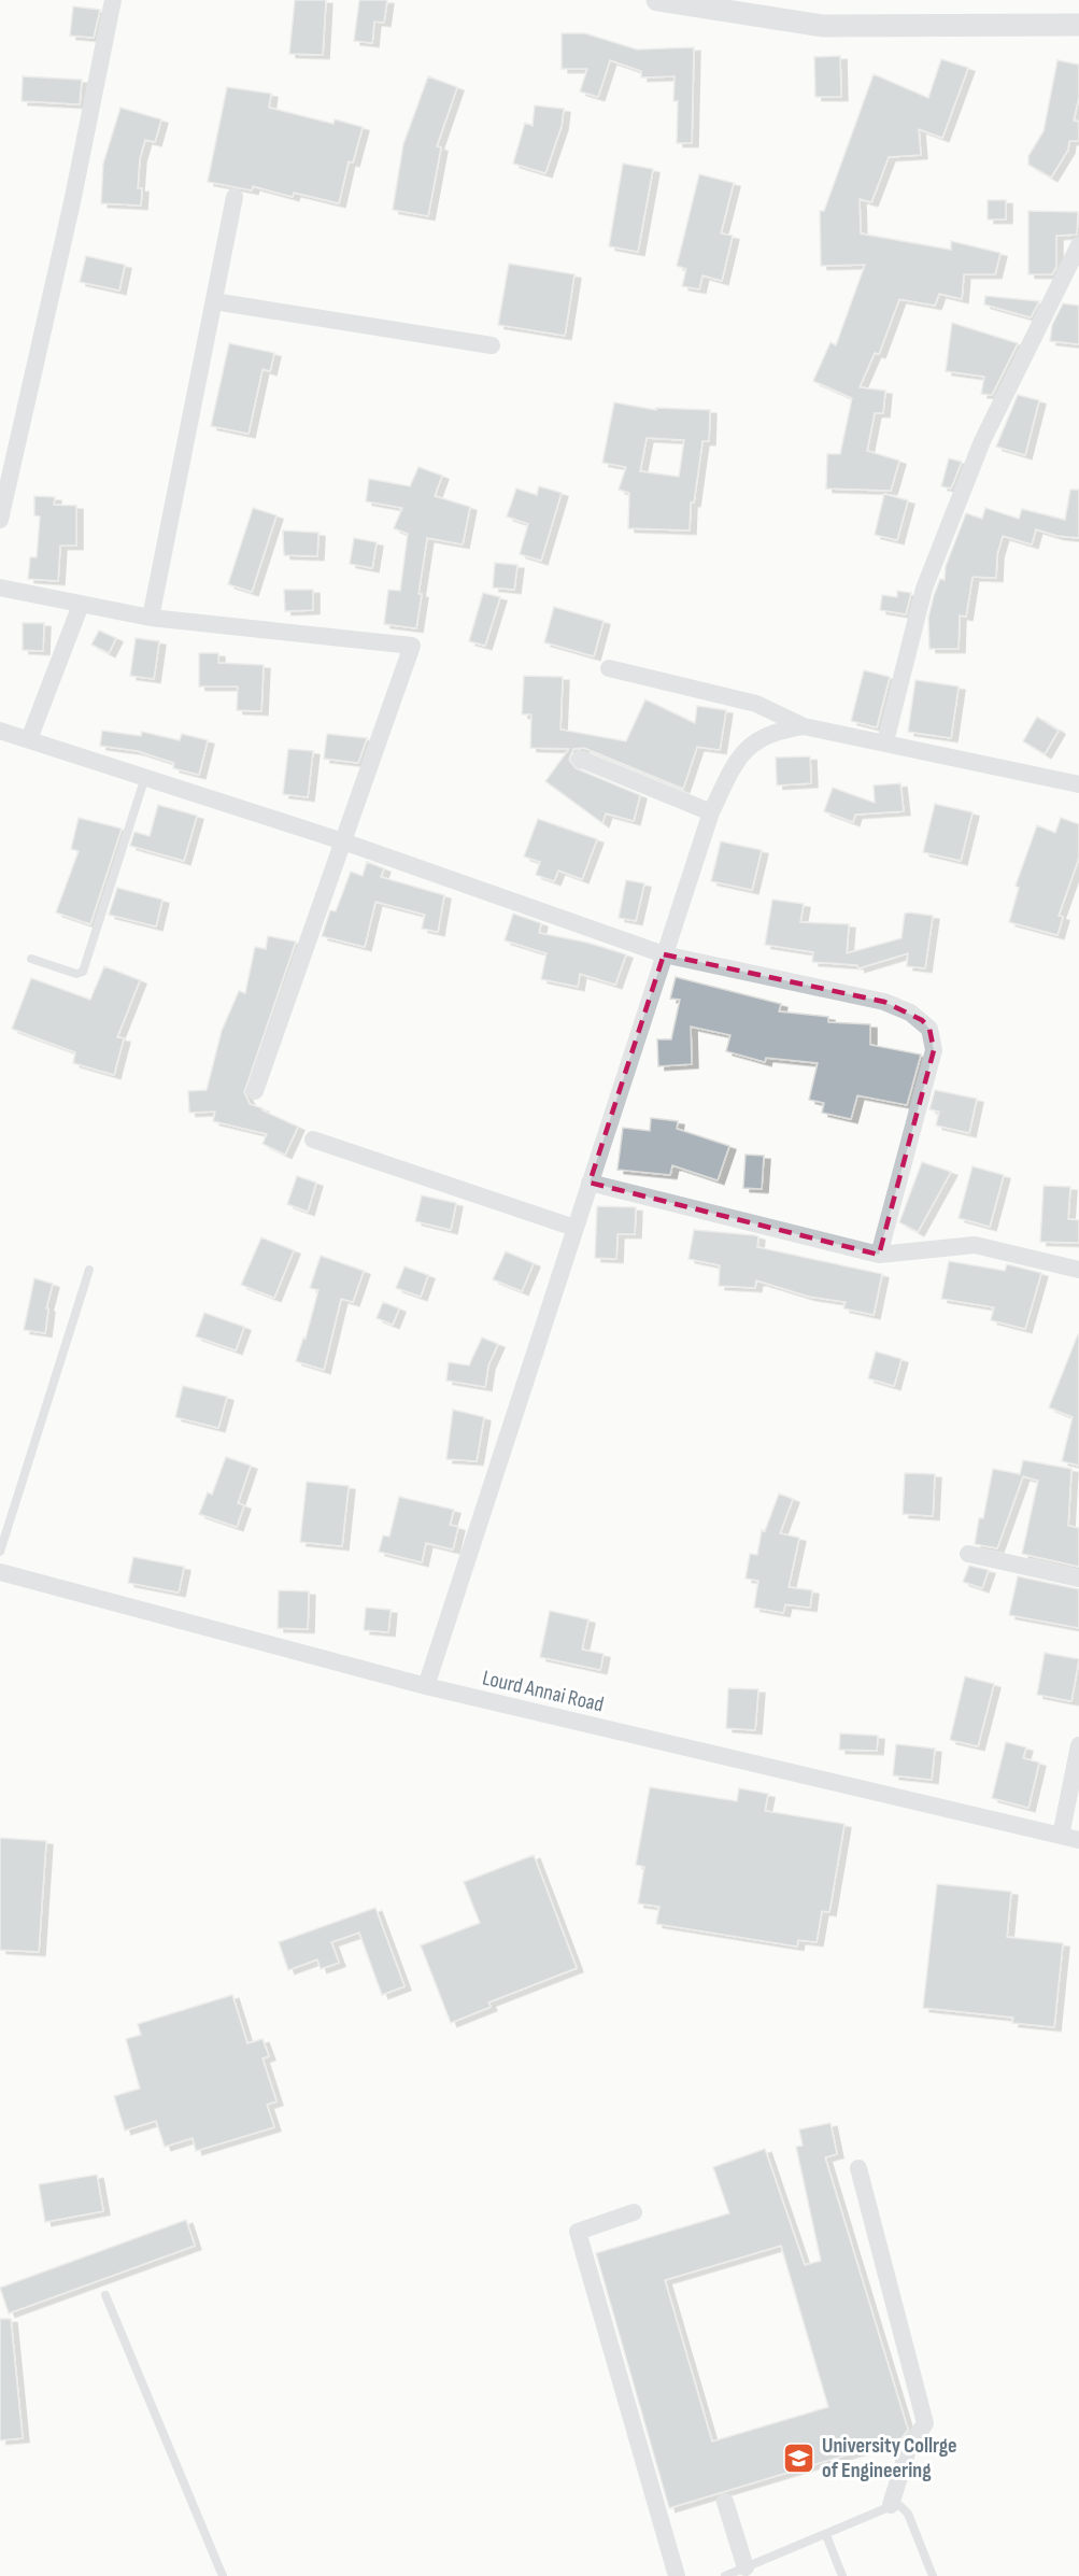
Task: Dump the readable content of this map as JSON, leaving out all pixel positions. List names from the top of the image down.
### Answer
{
  "streets": {
    "street": ["Lourd Annai Road"]
  },
  "places": {
    "school or university": ["University Collrge of Engineering"]
  }
}
